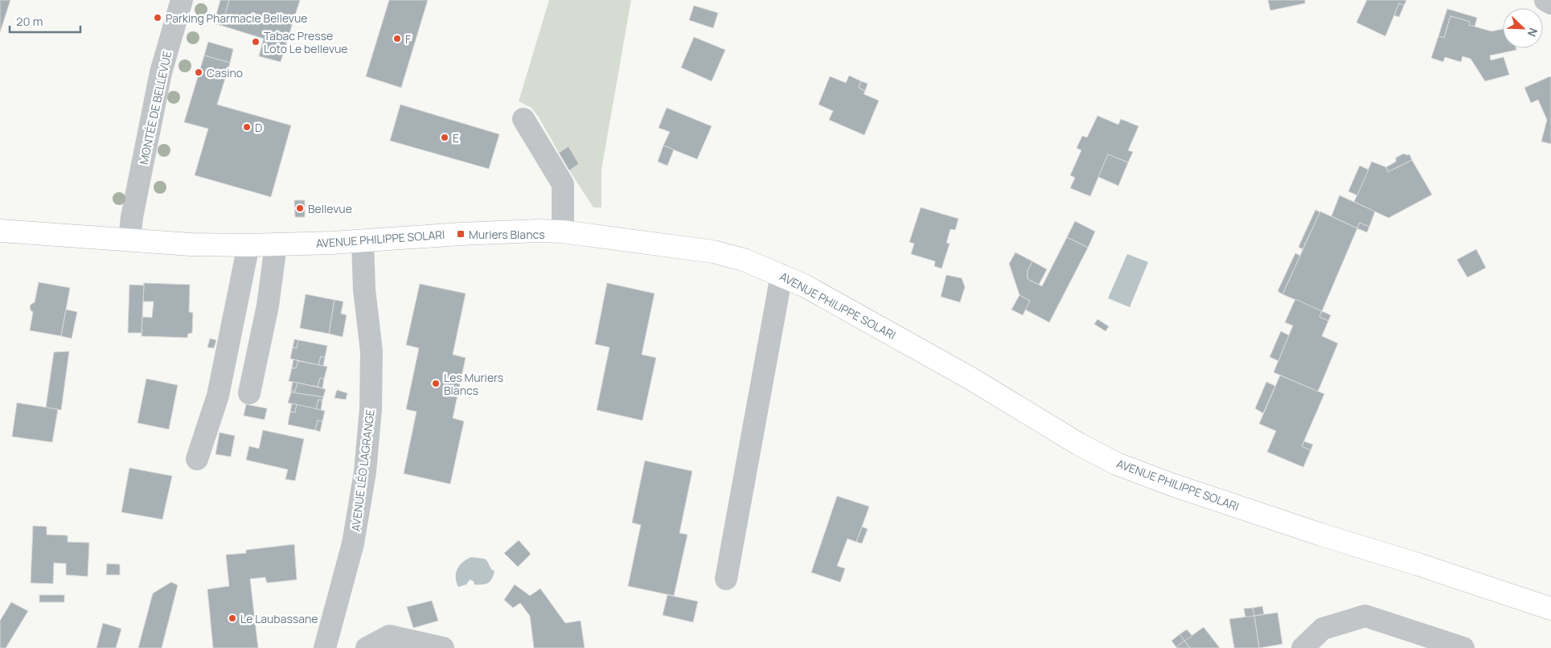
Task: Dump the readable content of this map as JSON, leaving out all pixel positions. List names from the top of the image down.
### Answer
{
  "streets": {
    "main road": ["AVENUE PHILIPPE SOLARI"],
    "street": ["MONTÉE DE BELLEVUE", "AVENUE LÉO LAGRANGE"]
  },
  "crossings": [
    ["MONTÉE DE BELLEVUE", "AVENUE PHILIPPE SOLARI"],
    ["AVENUE PHILIPPE SOLARI", "AVENUE LÉO LAGRANGE"]
  ],
  "places": {
    "other": [
      "Parking Pharmacie Bellevue",
      "F",
      "Tabac Presse Loto Le bellevue",
      "Casino",
      "D",
      "E",
      "Bellevue",
      "Les Muriers Blancs",
      "Le Laubassane"
    ],
    "transit": ["Muriers Blancs"]
  },
  "scale_bar": "20 m",
  "north": "bottom right"
}
